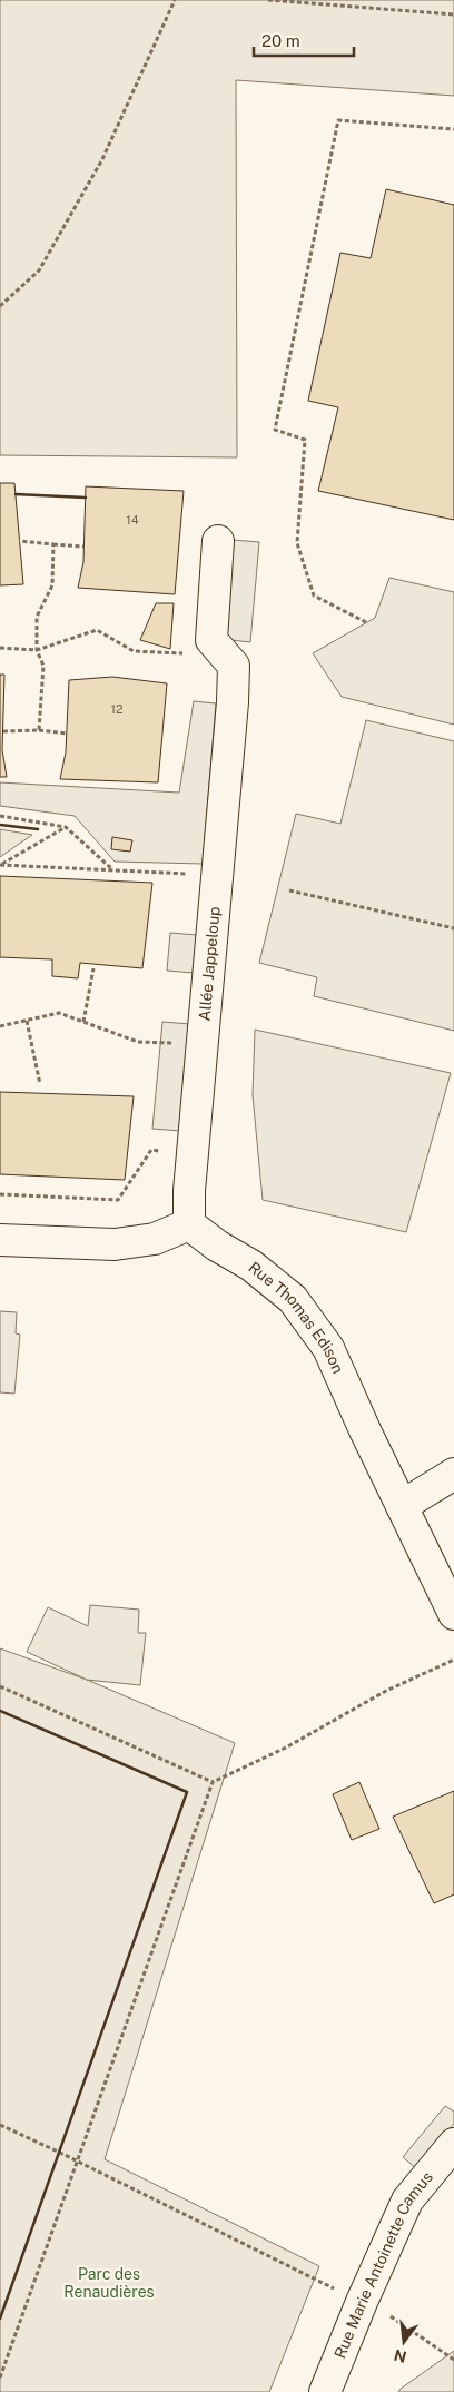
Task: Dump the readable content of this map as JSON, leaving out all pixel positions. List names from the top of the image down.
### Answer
{
  "streets": {
    "street": ["Allée Jappeloup", "Rue Thomas Edison", "Rue Marie Antoinette Camus"]
  },
  "crossings": [
    ["Allée Jappeloup", "Rue Thomas Edison"]
  ],
  "parks": ["Parc des Renaudières"],
  "house_numbers": ["14", "12"],
  "scale_bar": "20 m",
  "north": "bottom"
}
